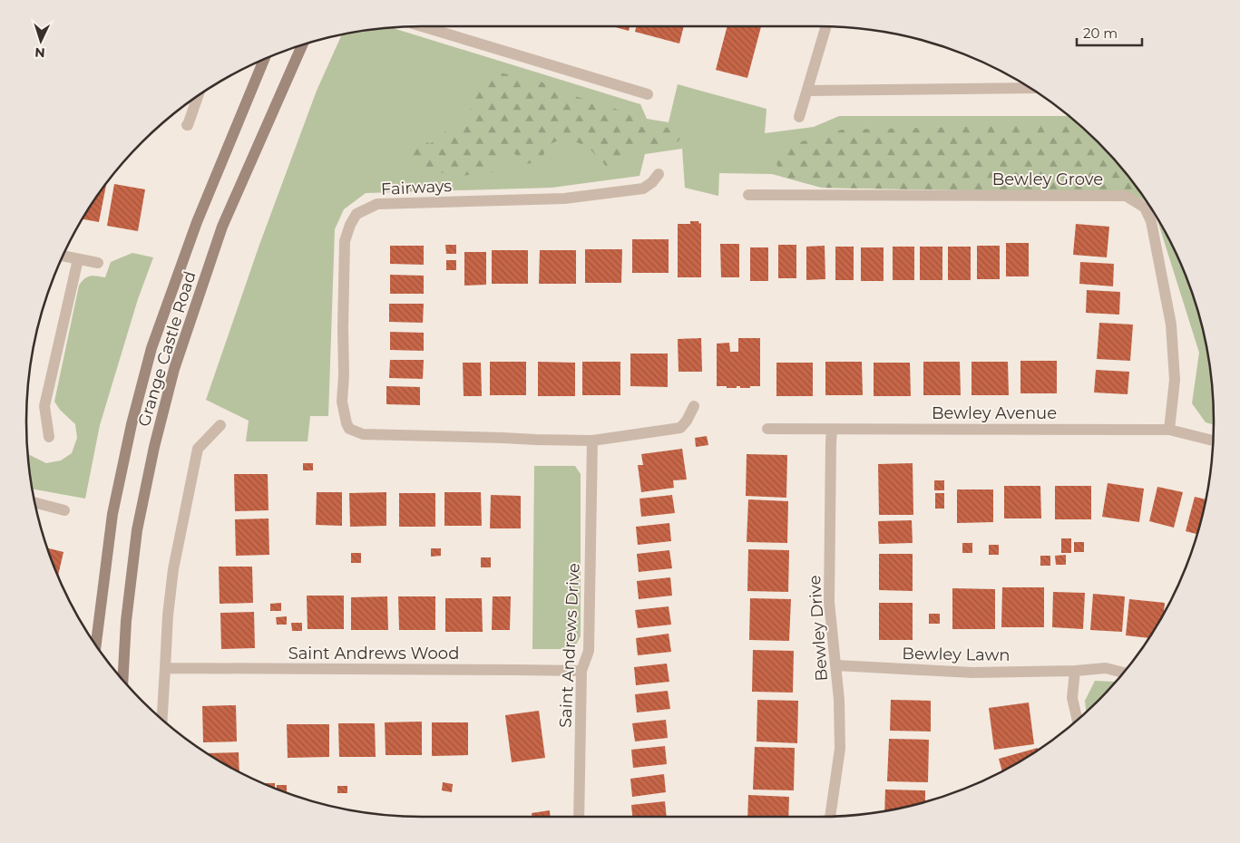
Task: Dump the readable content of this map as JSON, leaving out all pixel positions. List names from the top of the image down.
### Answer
{
  "streets": {
    "main road": ["Grange Castle Road"],
    "street": [
      "Bewley Grove",
      "Fairways",
      "Bewley Avenue",
      "Bewley Drive",
      "Saint Andrews Drive",
      "Saint Andrews Wood",
      "Bewley Lawn"
    ]
  },
  "crossings": [
    ["Bewley Grove", "Bewley Avenue"],
    ["Fairways", "Saint Andrews Drive"],
    ["Bewley Avenue", "Bewley Drive"],
    ["Bewley Drive", "Bewley Lawn"],
    ["Saint Andrews Drive", "Saint Andrews Wood"]
  ],
  "scale_bar": "20 m",
  "north": "bottom"
}
